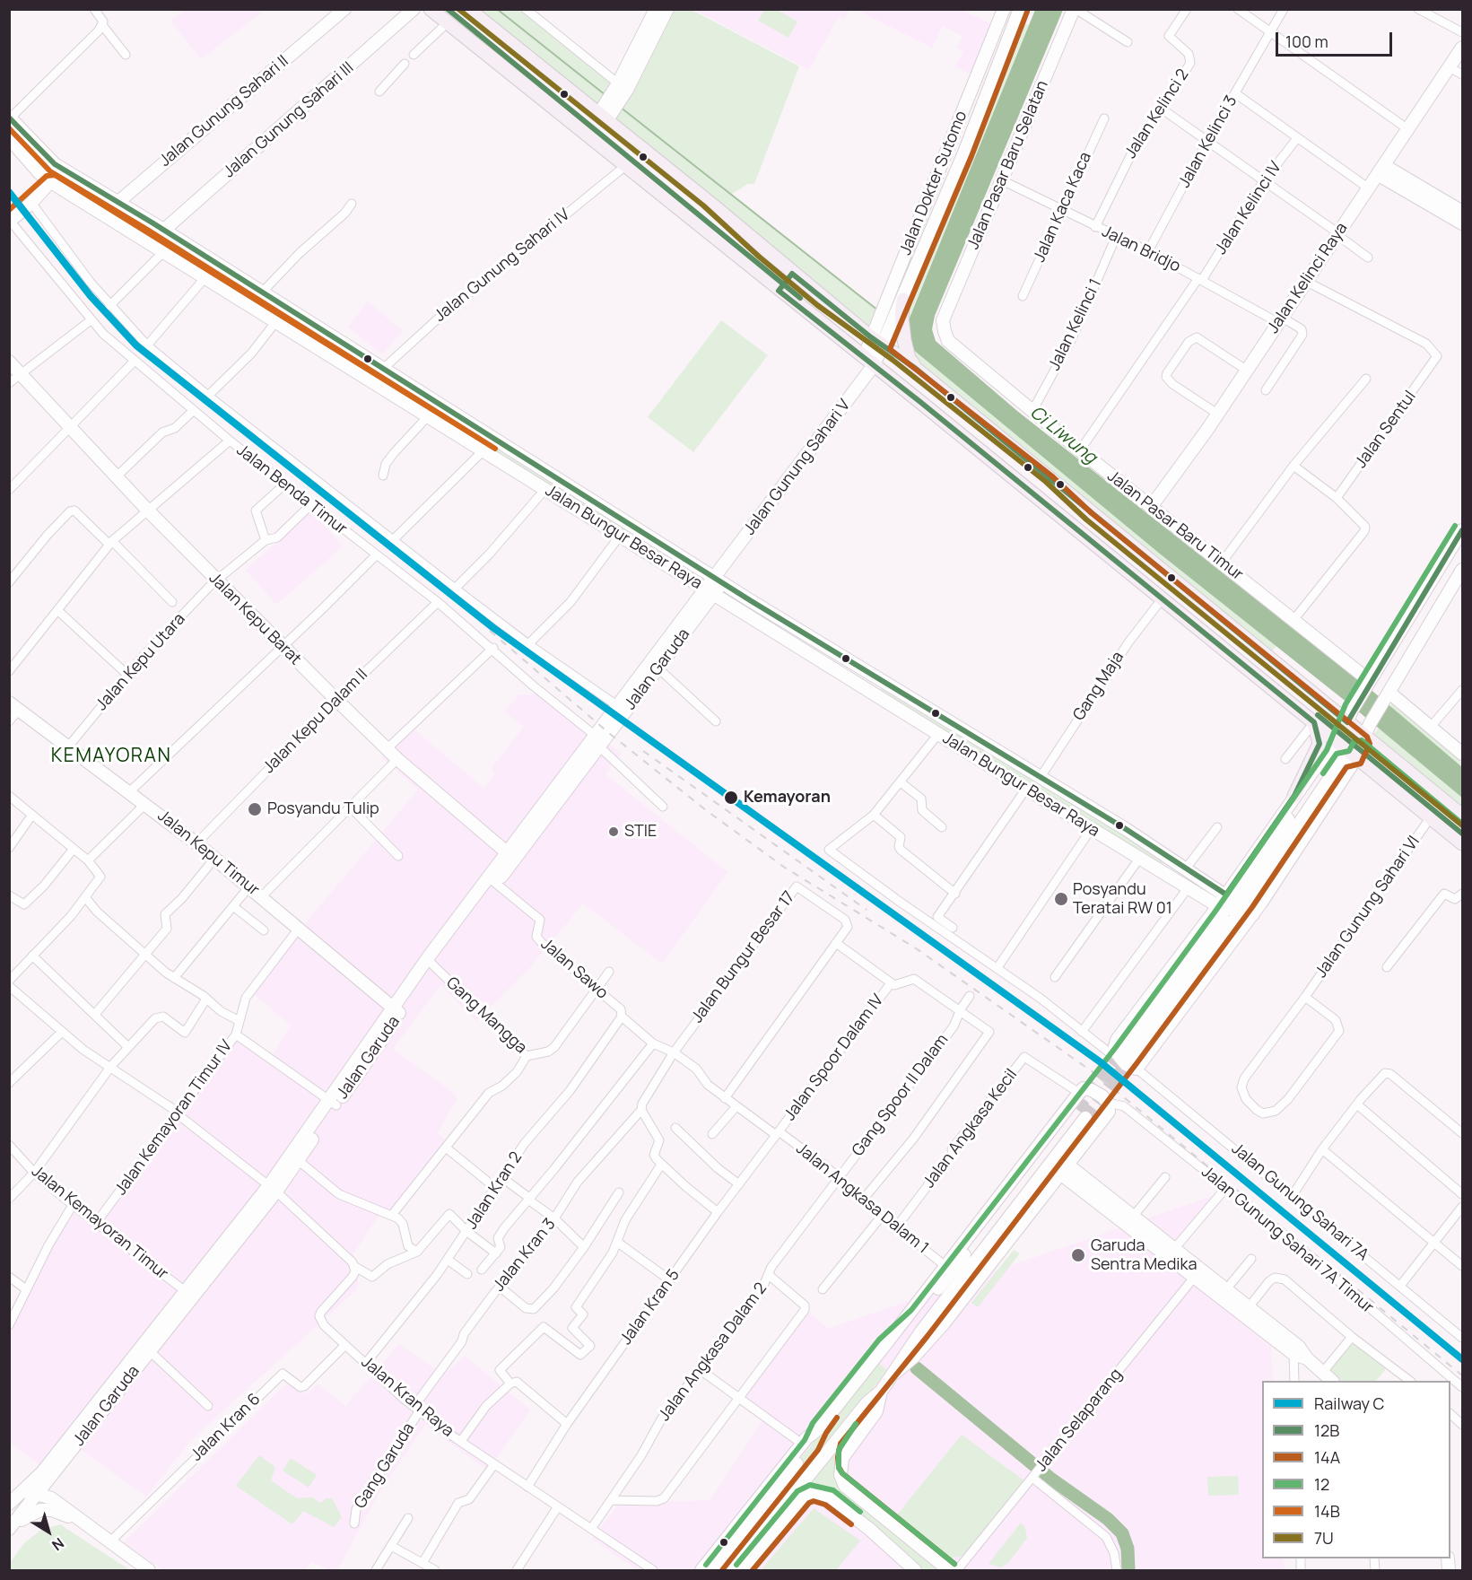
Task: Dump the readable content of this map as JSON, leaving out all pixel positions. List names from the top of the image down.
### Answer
{
  "streets": {
    "main road": [
      "Jalan Gunung Sahari II",
      "Jalan Gunung Sahari III",
      "Jalan Pasar Baru Selatan",
      "Jalan Dokter Sutomo",
      "Jalan Kelinci Raya",
      "Jalan Gunung Sahari V",
      "Jalan Pasar Baru Timur",
      "Jalan Bungur Besar Raya",
      "Jalan Kepu Barat",
      "Jalan Garuda",
      "Jalan Kepu Timur"
    ],
    "street": [
      "Jalan Kelinci 2",
      "Jalan Kelinci 3",
      "Jalan Kaca Kaca",
      "Jalan Kelinci IV",
      "Jalan Bridjo",
      "Jalan Gunung Sahari IV",
      "Jalan Kelinci 1",
      "Jalan Sentul",
      "Jalan Benda Timur",
      "Jalan Kepu Utara",
      "Gang Maja",
      "Jalan Kepu Dalam II",
      "Jalan Gunung Sahari VI",
      "Jalan Bungur Besar 17",
      "Jalan Sawo",
      "Gang Mangga",
      "Jalan Spoor Dalam IV",
      "Gang Spoor II Dalam",
      "Jalan Kemayoran Timur IV",
      "Jalan Angkasa Kecil",
      "Jalan Kran 2",
      "Jalan Angkasa Dalam 1",
      "Jalan Gunung Sahari 7A",
      "Jalan Kemayoran Timur",
      "Jalan Gunung Sahari 7A Timur",
      "Jalan Kran 3",
      "Jalan Kran 5",
      "Jalan Angkasa Dalam 2",
      "Jalan Kran Raya",
      "Jalan Selaparang",
      "Jalan Kran 6",
      "Gang Garuda"
    ]
  },
  "crossings": [
    ["Jalan Gunung Sahari II", "Jalan Bungur Besar Raya"],
    ["Jalan Kelinci 2", "Jalan Bridjo"],
    ["Jalan Gunung Sahari III", "Jalan Bungur Besar Raya"],
    ["Jalan Kelinci 3", "Jalan Bridjo"],
    ["Jalan Pasar Baru Selatan", "Jalan Bridjo"],
    ["Jalan Pasar Baru Selatan", "Jalan Pasar Baru Timur"],
    ["Jalan Dokter Sutomo", "Jalan Gunung Sahari V"],
    ["Jalan Kaca Kaca", "Jalan Bridjo"],
    ["Jalan Kelinci IV", "Jalan Bridjo"],
    ["Jalan Kelinci IV", "Jalan Pasar Baru Timur"],
    ["Jalan Bridjo", "Jalan Kelinci Raya"],
    ["Jalan Bridjo", "Jalan Kelinci 1"],
    ["Jalan Gunung Sahari IV", "Jalan Bungur Besar Raya"],
    ["Jalan Kelinci Raya", "Jalan Sentul"],
    ["Jalan Kelinci Raya", "Jalan Pasar Baru Timur"],
    ["Jalan Kelinci 1", "Jalan Pasar Baru Timur"],
    ["Jalan Gunung Sahari V", "Jalan Bungur Besar Raya"],
    ["Jalan Gunung Sahari V", "Jalan Garuda"],
    ["Jalan Benda Timur", "Jalan Kepu Utara"],
    ["Jalan Benda Timur", "Jalan Garuda"],
    ["Jalan Benda Timur", "Jalan Kepu Dalam II"],
    ["Jalan Bungur Besar Raya", "Jalan Garuda"],
    ["Jalan Bungur Besar Raya", "Gang Maja"],
    ["Jalan Kepu Barat", "Jalan Kepu Utara"],
    ["Jalan Kepu Barat", "Jalan Garuda"],
    ["Jalan Kepu Barat", "Jalan Kepu Dalam II"],
    ["Jalan Kepu Utara", "Jalan Kepu Timur"],
    ["Jalan Garuda", "Jalan Kepu Timur"],
    ["Jalan Garuda", "Jalan Sawo"],
    ["Jalan Garuda", "Gang Mangga"],
    ["Jalan Garuda", "Jalan Kemayoran Timur"],
    ["Jalan Kepu Dalam II", "Jalan Kepu Timur"],
    ["Jalan Kepu Timur", "Jalan Kemayoran Timur IV"],
    ["Jalan Bungur Besar 17", "Jalan Sawo"],
    ["Jalan Bungur Besar 17", "Jalan Angkasa Dalam 1"],
    ["Jalan Bungur Besar 17", "Jalan Kran 3"],
    ["Jalan Sawo", "Gang Mangga"],
    ["Jalan Sawo", "Jalan Kran 2"],
    ["Jalan Sawo", "Jalan Angkasa Dalam 1"],
    ["Jalan Spoor Dalam IV", "Jalan Angkasa Dalam 1"],
    ["Jalan Spoor Dalam IV", "Jalan Kran 5"],
    ["Gang Spoor II Dalam", "Jalan Angkasa Dalam 1"],
    ["Gang Spoor II Dalam", "Jalan Angkasa Dalam 2"],
    ["Jalan Kemayoran Timur IV", "Jalan Kemayoran Timur"],
    ["Jalan Angkasa Kecil", "Jalan Angkasa Dalam 1"],
    ["Jalan Kran 2", "Jalan Kran Raya"],
    ["Jalan Angkasa Dalam 1", "Jalan Kran 5"],
    ["Jalan Angkasa Dalam 1", "Jalan Angkasa Dalam 2"],
    ["Jalan Kran 3", "Jalan Kran Raya"],
    ["Jalan Kran 3", "Gang Garuda"],
    ["Jalan Kran 5", "Jalan Kran Raya"],
    ["Jalan Angkasa Dalam 2", "Jalan Kran Raya"],
    ["Jalan Kran Raya", "Jalan Kran 6"],
    ["Jalan Kran Raya", "Gang Garuda"]
  ],
  "districts": ["KEMAYORAN"],
  "water": ["Ci Liwung"],
  "places": [
    "Kemayoran",
    "Posyandu Tulip",
    "STIE",
    "Posyandu Teratai RW 01",
    "Garuda Sentra Medika"
  ],
  "lines": [
    "transit line 12B",
    "transit line 7U",
    "transit line 14A",
    "transit line 14B",
    "rail line C",
    "transit line 12"
  ],
  "legend": [
    "Railway C",
    "12B",
    "14A",
    "12",
    "14B",
    "7U"
  ],
  "scale_bar": "100 m",
  "north": "bottom right"
}
